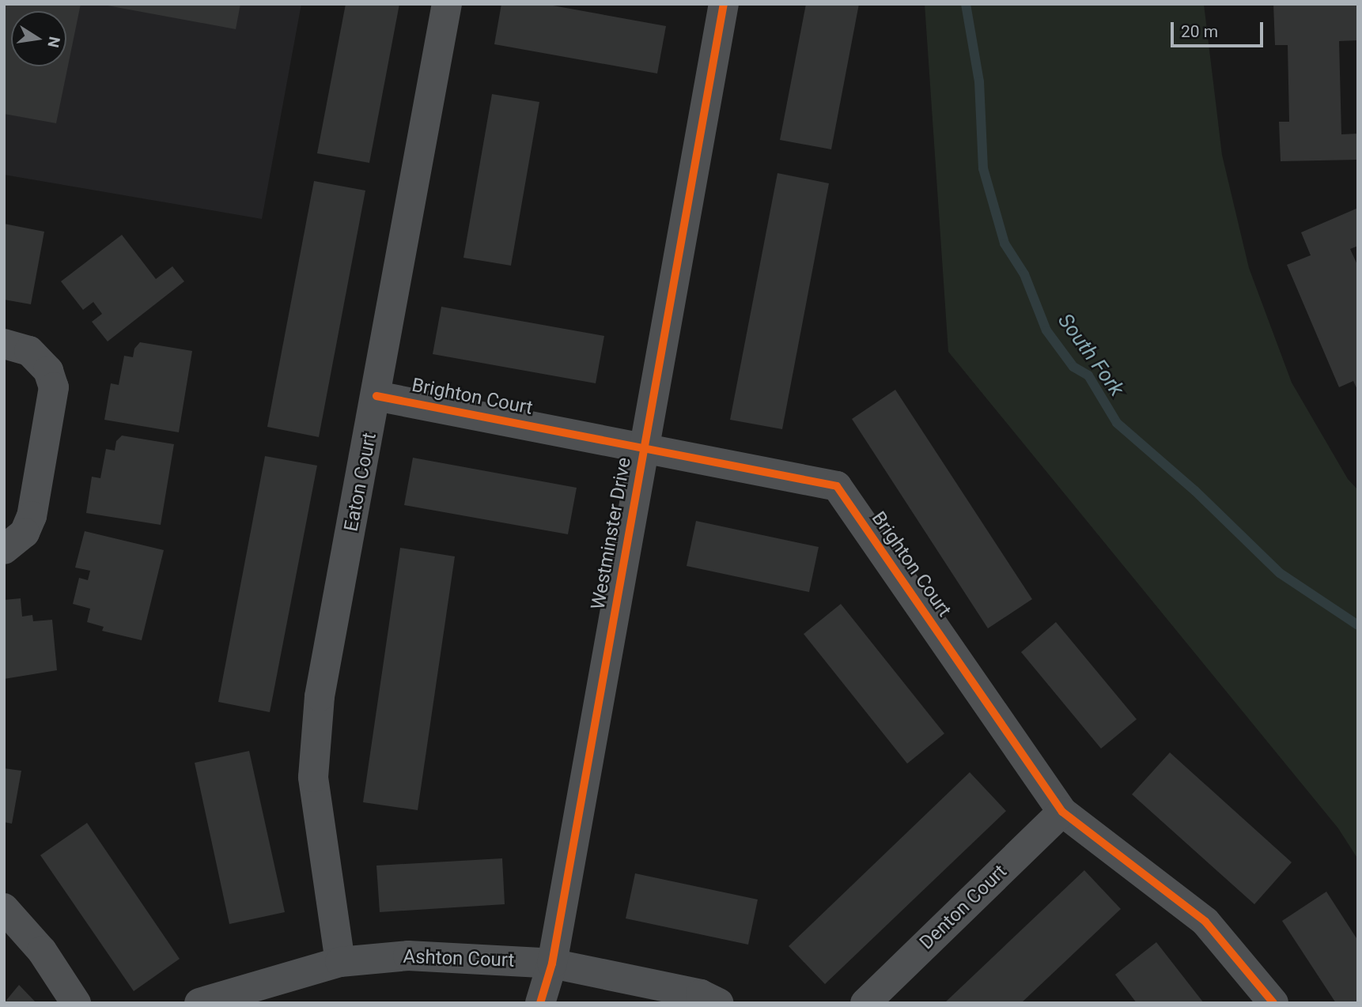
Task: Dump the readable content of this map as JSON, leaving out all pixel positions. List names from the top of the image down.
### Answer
{
  "streets": {
    "street": [
      "Brighton Court",
      "Eaton Court",
      "Westminster Drive",
      "Denton Court",
      "Ashton Court"
    ]
  },
  "crossings": [
    ["Brighton Court", "Eaton Court"],
    ["Brighton Court", "Westminster Drive"],
    ["Brighton Court", "Denton Court"],
    ["Eaton Court", "Ashton Court"],
    ["Westminster Drive", "Ashton Court"]
  ],
  "water": ["South Fork"],
  "scale_bar": "20 m",
  "north": "right"
}
